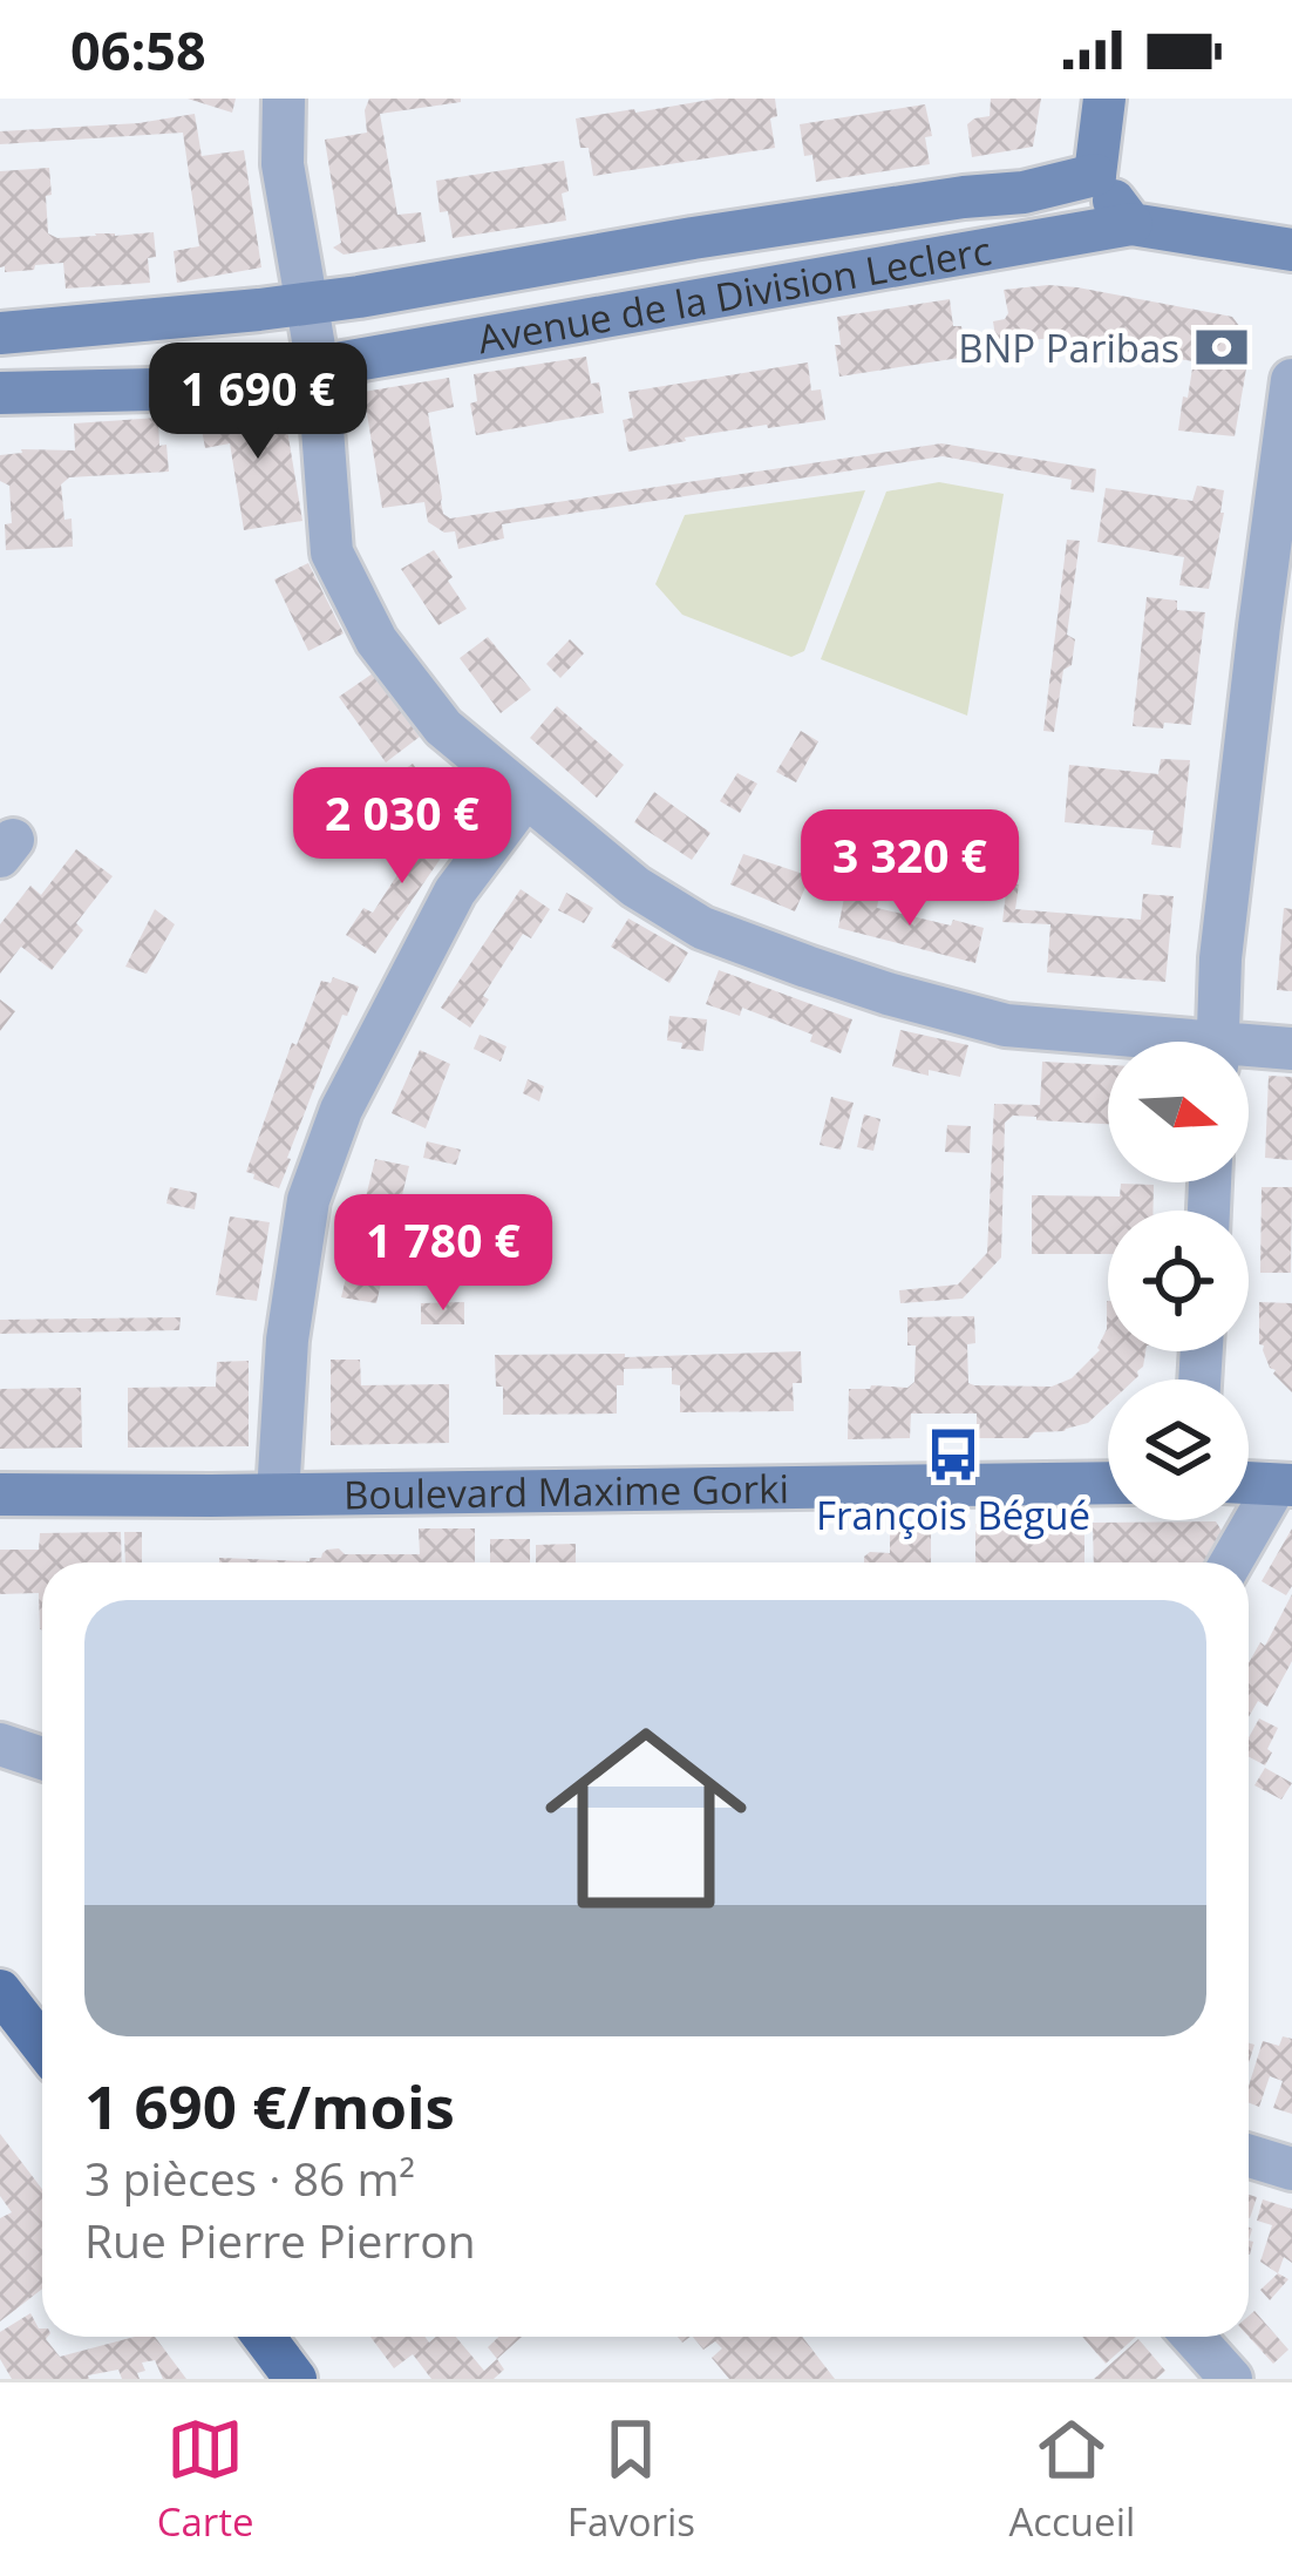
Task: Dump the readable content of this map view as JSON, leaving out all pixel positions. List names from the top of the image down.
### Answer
{
  "streets": {
    "street": ["Avenue de la Division Leclerc", "Boulevard Maxime Gorki"]
  },
  "places": {
    "bank": ["BNP Paribas"],
    "bus stop": ["François Bégué"]
  },
  "north": "right",
  "page": {
    "status": "06:58",
    "price": [
      "1 690 €",
      "2 030 €",
      "3 320 €",
      "1 780 €"
    ],
    "list": [
      {
        "name": "1 690 €/mois",
        "note": "3 pièces · 86 m² · Rue Pierre Pierron"
      }
    ],
    "tabs": ["Carte", "Favoris", "Accueil"]
  }
}
